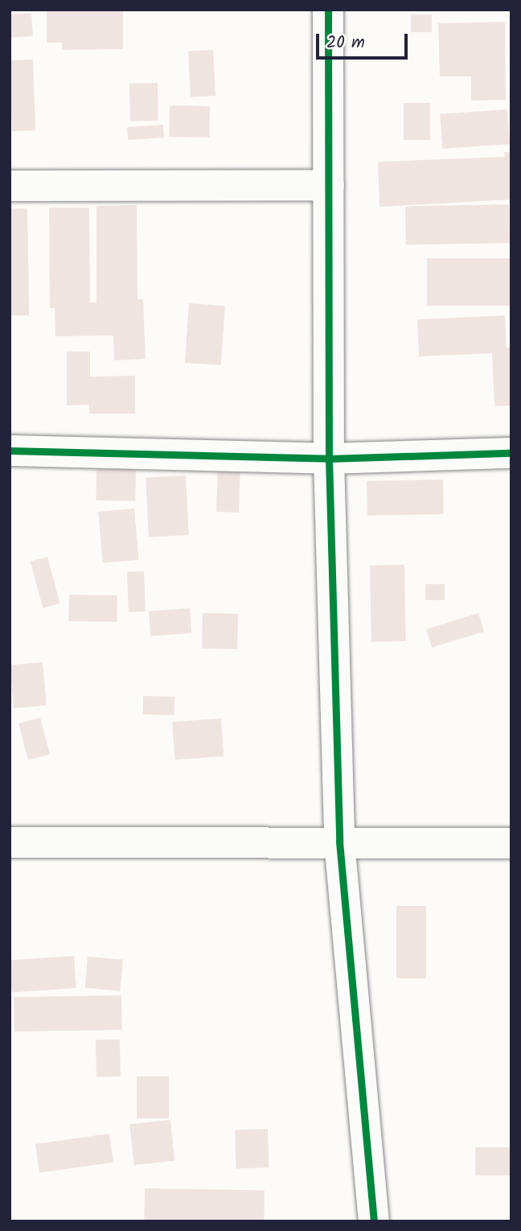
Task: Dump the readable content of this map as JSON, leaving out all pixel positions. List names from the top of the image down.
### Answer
{
  "scale_bar": "20 m"
}
